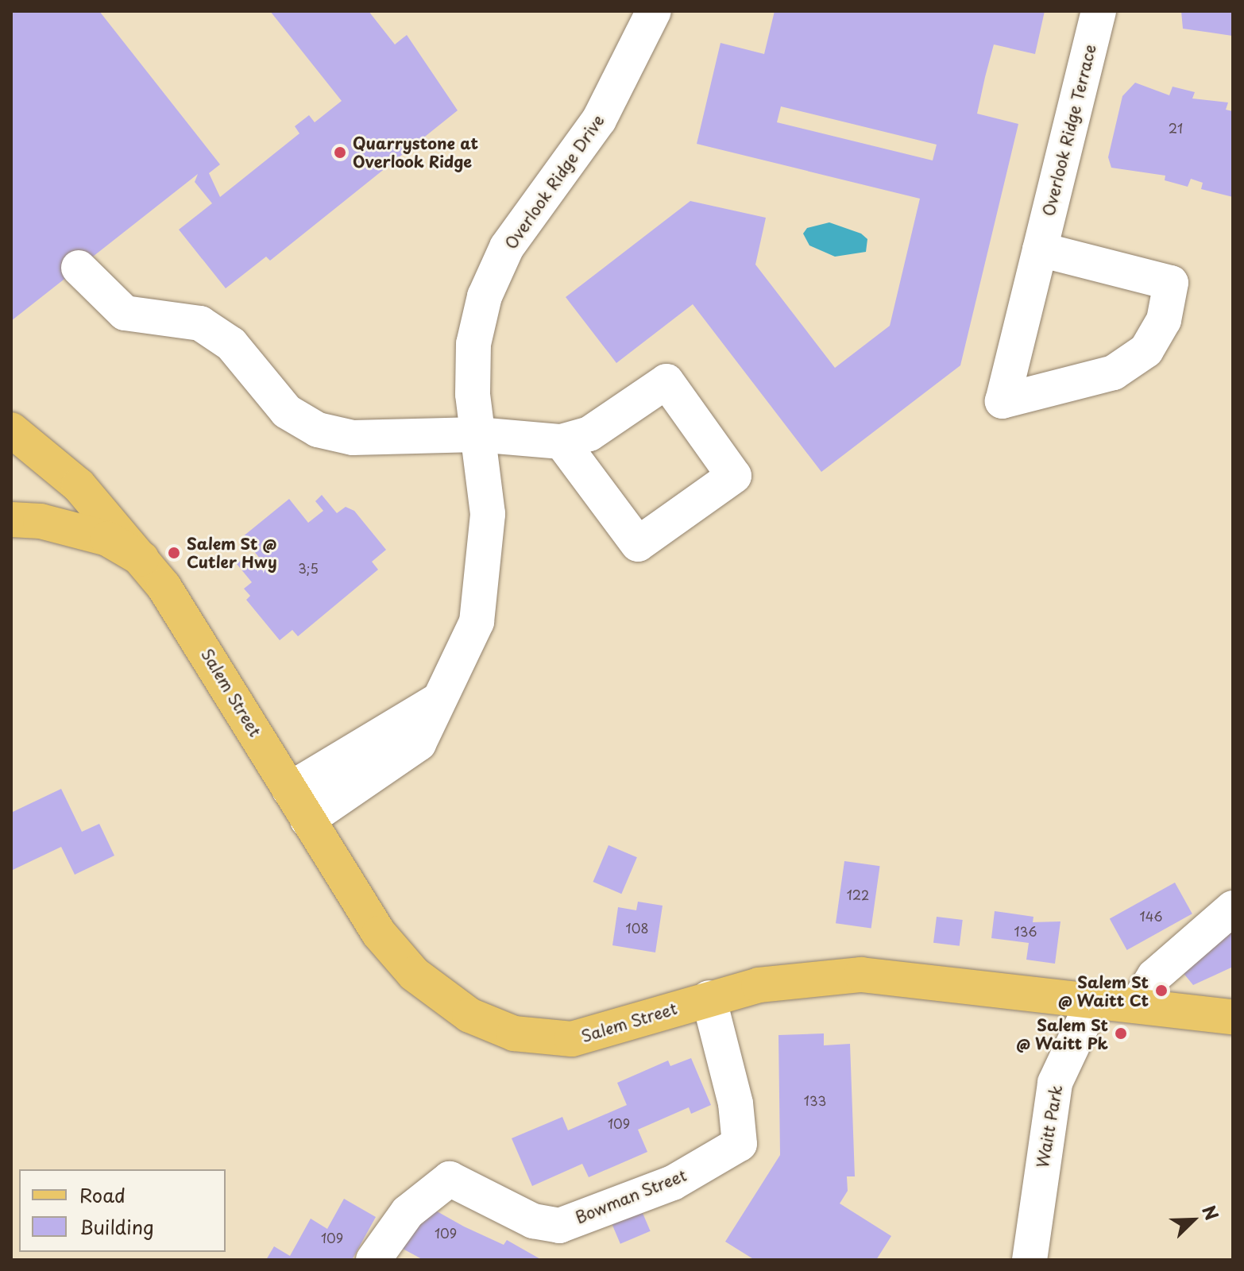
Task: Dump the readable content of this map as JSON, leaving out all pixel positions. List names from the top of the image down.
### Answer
{
  "streets": {
    "main road": ["Salem Street"],
    "street": [
      "Overlook Ridge Terrace",
      "Overlook Ridge Drive",
      "Waitt Park",
      "Bowman Street"
    ]
  },
  "crossings": [
    ["Overlook Ridge Drive", "Salem Street"],
    ["Salem Street", "Waitt Park"],
    ["Salem Street", "Bowman Street"]
  ],
  "places": [
    "Quarrystone at Overlook Ridge",
    "Salem St @ Cutler Hwy",
    "Salem St @ Waitt Ct",
    "Salem St @ Waitt Pk"
  ],
  "house_numbers": [
    "21",
    "3;5",
    "122",
    "146",
    "108",
    "136",
    "133",
    "109",
    "109",
    "109"
  ],
  "legend": ["Road", "Building"],
  "north": "top right"
}
